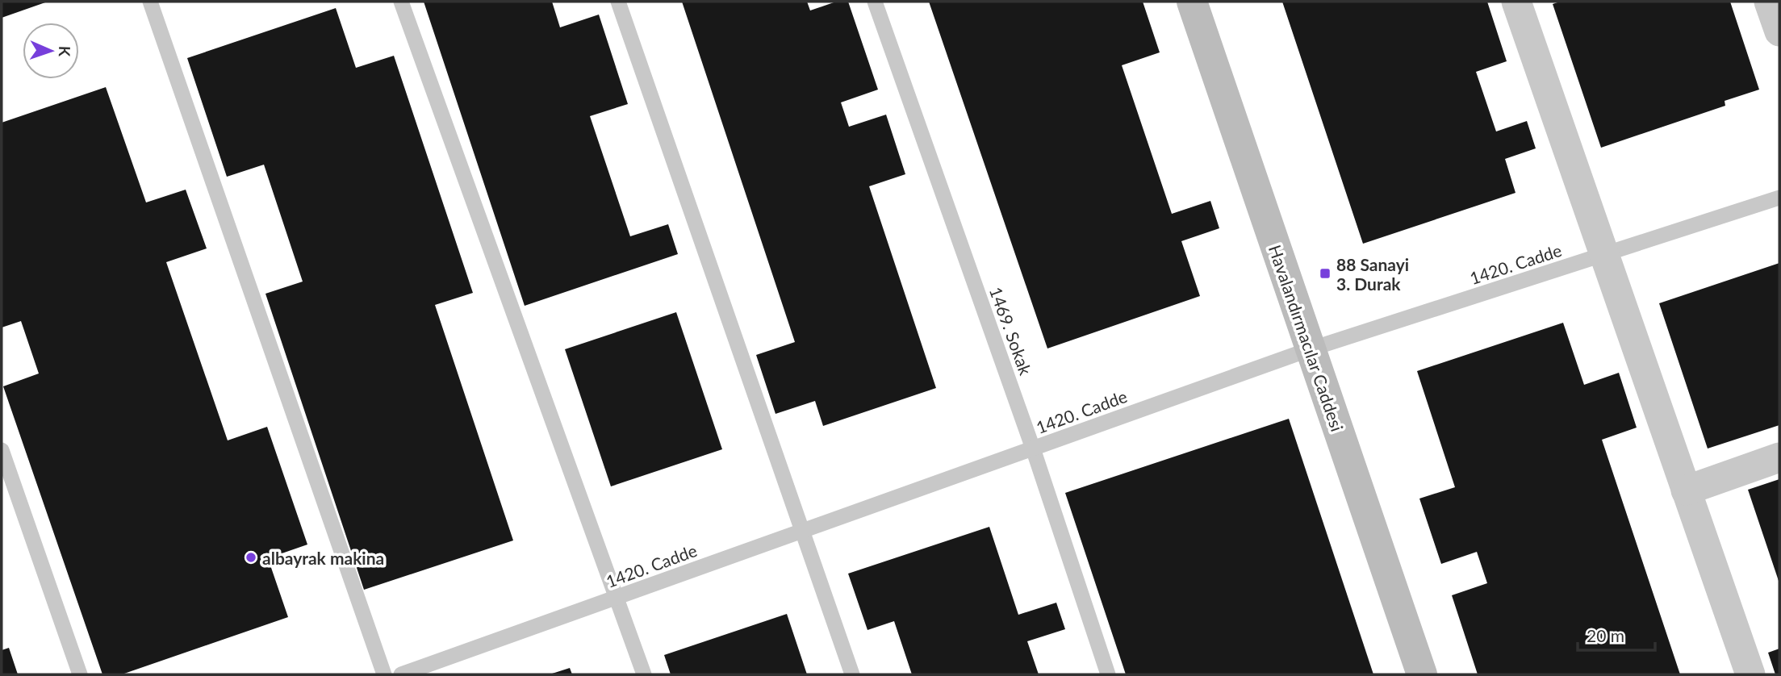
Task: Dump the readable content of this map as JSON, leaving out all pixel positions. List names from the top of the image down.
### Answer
{
  "streets": {
    "street": ["Havalandırmacılar Caddesi"],
    "lane": ["1420. Cadde", "1469. Sokak"]
  },
  "crossings": [
    ["1420. Cadde", "1469. Sokak"],
    ["1420. Cadde", "Havalandırmacılar Caddesi"]
  ],
  "places": {
    "transit": ["88 Sanayi 3. Durak"],
    "other": ["albayrak makina"]
  },
  "scale_bar": "20 m",
  "north": "right"
}
